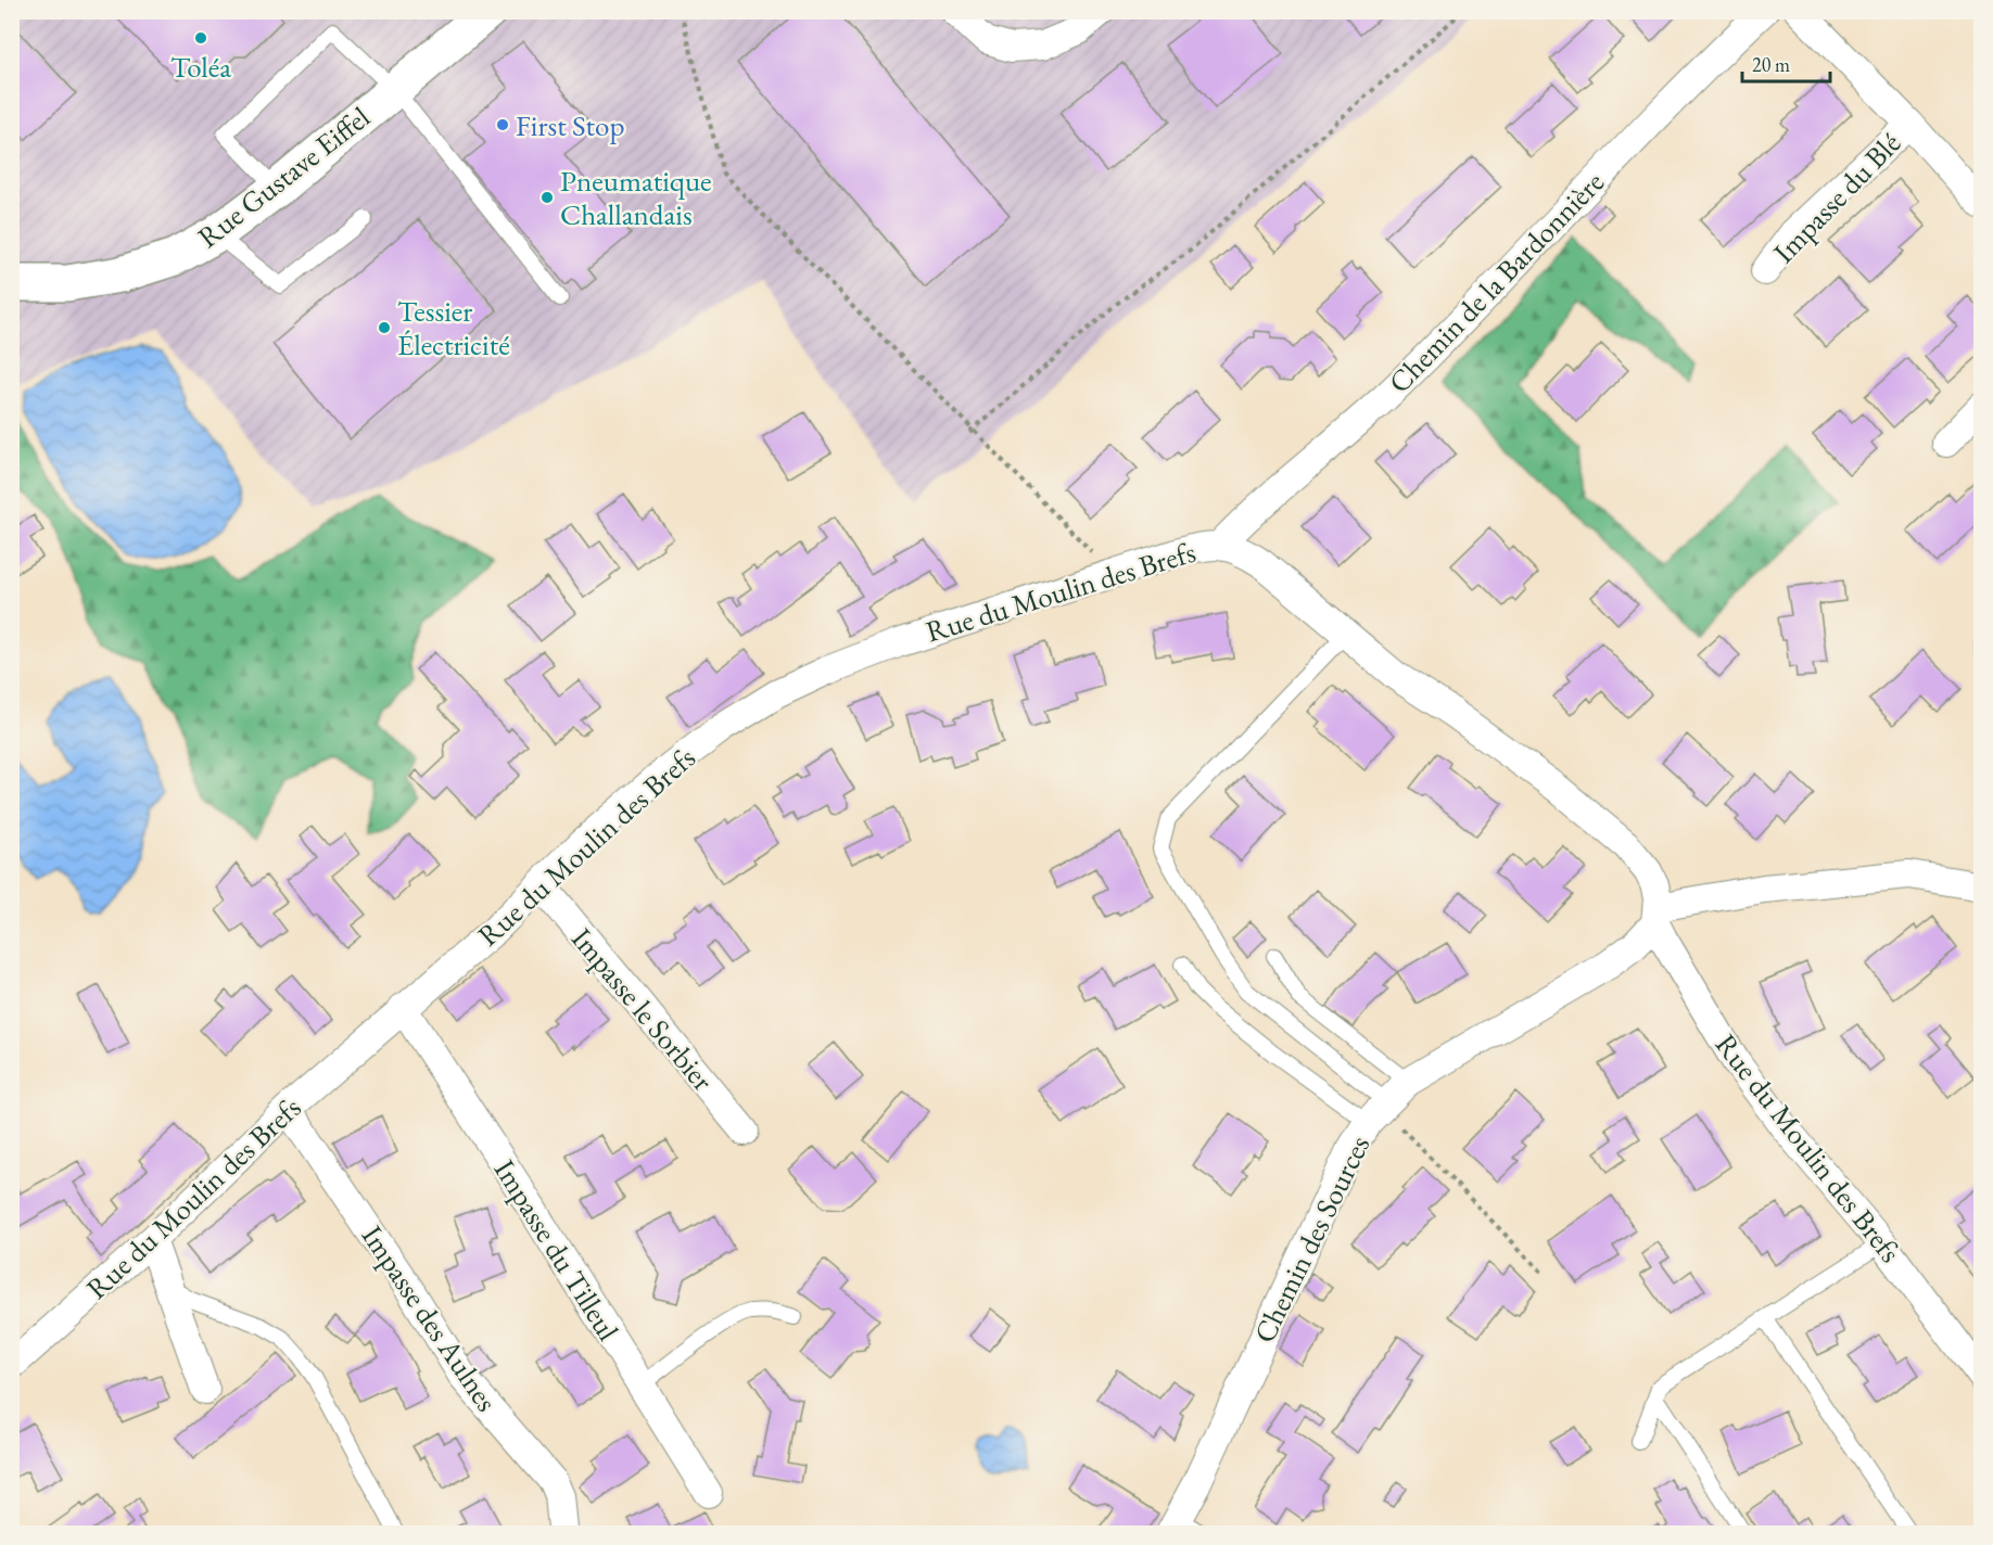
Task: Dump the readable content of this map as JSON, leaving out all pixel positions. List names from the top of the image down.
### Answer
{
  "streets": {
    "street": [
      "Rue Gustave Eiffel",
      "Impasse du Blé",
      "Chemin de la Bardonnière",
      "Rue du Moulin des Brefs",
      "Impasse le Sorbier",
      "Chemin des Sources",
      "Impasse du Tilleul",
      "Impasse des Aulnes"
    ]
  },
  "crossings": [
    ["Chemin de la Bardonnière", "Rue du Moulin des Brefs"],
    ["Rue du Moulin des Brefs", "Impasse le Sorbier"],
    ["Rue du Moulin des Brefs", "Chemin des Sources"],
    ["Rue du Moulin des Brefs", "Impasse du Tilleul"],
    ["Rue du Moulin des Brefs", "Impasse des Aulnes"]
  ],
  "places": [
    "Toléa",
    "First Stop",
    "Pneumatique Challandais",
    "Tessier Électricité"
  ],
  "scale_bar": "20 m"
}
